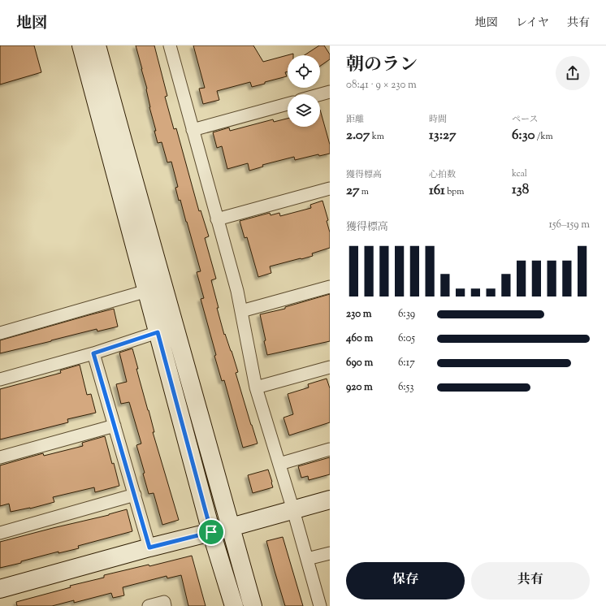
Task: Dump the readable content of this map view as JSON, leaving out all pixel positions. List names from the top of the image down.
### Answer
{
  "page": {
    "header": "地図",
    "nav": ["地図", "レイヤ", "共有"],
    "heading": ["朝のラン", "08:41 · 9 × 230 m"],
    "stats": [
      ["距離", "2.07 km"],
      ["時間", "13:27"],
      ["ペース", "6:30 /km"],
      ["獲得標高", "27 m"],
      ["心拍数", "161 bpm"],
      ["kcal", "138"]
    ],
    "chart": ["獲得標高", "156–159 m"],
    "list": [
      {
        "name": "230 m",
        "note": "6:39"
      },
      {
        "name": "460 m",
        "note": "6:05"
      },
      {
        "name": "690 m",
        "note": "6:17"
      },
      {
        "name": "920 m",
        "note": "6:53"
      }
    ],
    "buttons": ["保存", "共有"]
  }
}
